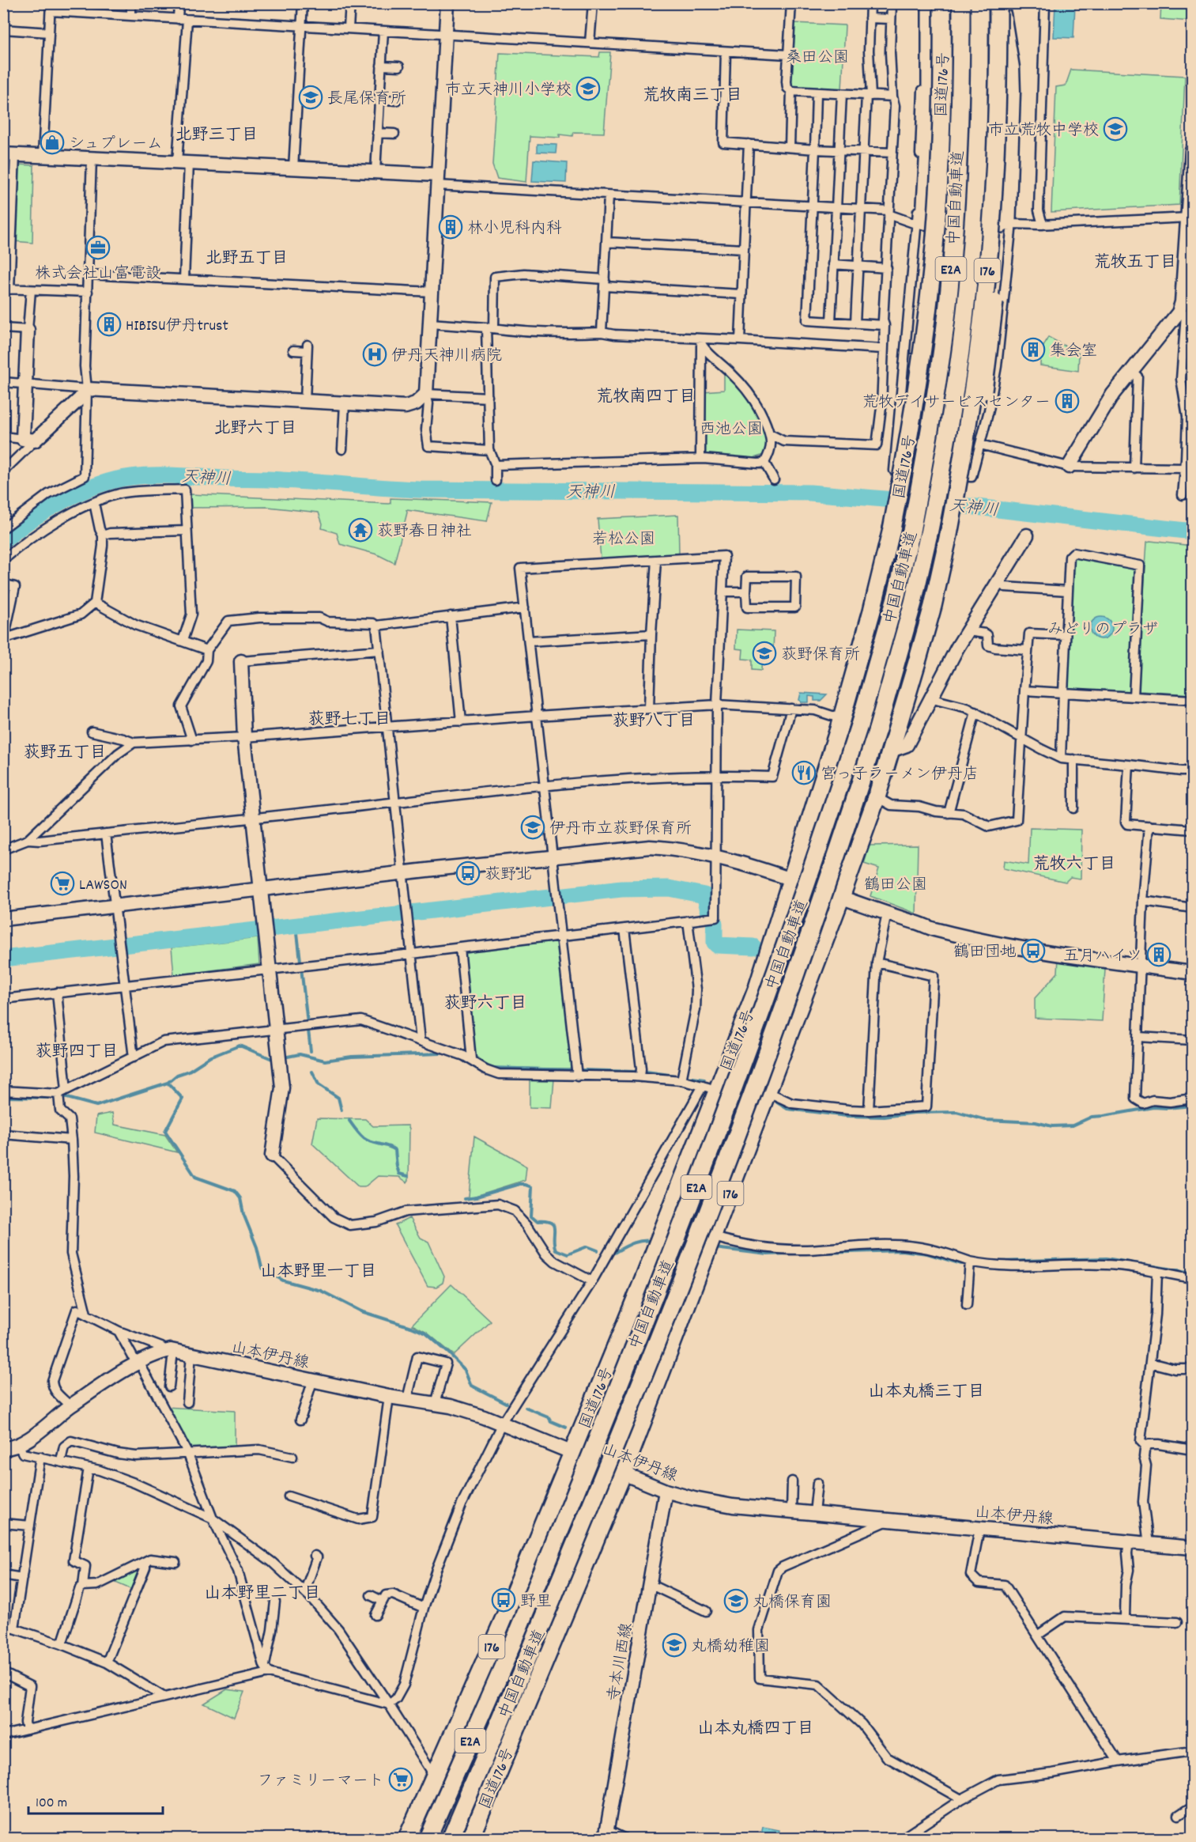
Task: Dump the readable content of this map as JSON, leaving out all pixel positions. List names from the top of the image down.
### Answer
{
  "streets": {
    "highway": [
      "国道176号",
      "中国自動車道",
      "E2A",
      "176"
    ],
    "street": ["山本伊丹線", "寺本川西線"]
  },
  "crossings": [
    ["国道176号", "山本伊丹線"],
    ["山本伊丹線", "寺本川西線"]
  ],
  "districts": [
    "荒牧南三丁目",
    "北野三丁目",
    "北野五丁目",
    "荒牧五丁目",
    "荒牧南四丁目",
    "北野六丁目",
    "荻野七丁目",
    "荻野八丁目",
    "荻野五丁目",
    "荒牧六丁目",
    "荻野六丁目",
    "荻野四丁目",
    "山本野里一丁目",
    "山本丸橋三丁目",
    "山本野里二丁目",
    "山本丸橋四丁目"
  ],
  "water": ["天神川"],
  "parks": [
    "桑田公園",
    "西池公園",
    "若松公園",
    "みどりのプラザ",
    "鶴田公園"
  ],
  "places": {
    "school or university": [
      "市立天神川小学校",
      "長尾保育所",
      "市立荒牧中学校",
      "荻野保育所",
      "伊丹市立荻野保育所",
      "丸橋保育園",
      "丸橋幼稚園"
    ],
    "shop": ["シュプレーム"],
    "building": [
      "林小児科内科",
      "HIBISU伊丹trust",
      "集会室",
      "荒牧デイサービスセンター",
      "五月ハイツ"
    ],
    "office": ["株式会社山富電設"],
    "hospital": ["伊丹天神川病院"],
    "temple": ["荻野春日神社"],
    "restaurant": ["宮っ子ラーメン伊丹店"],
    "bus stop": ["荻野北", "鶴田団地", "野里"],
    "supermarket": ["LAWSON", "ファミリーマート"]
  },
  "scale_bar": "100 m"
}
